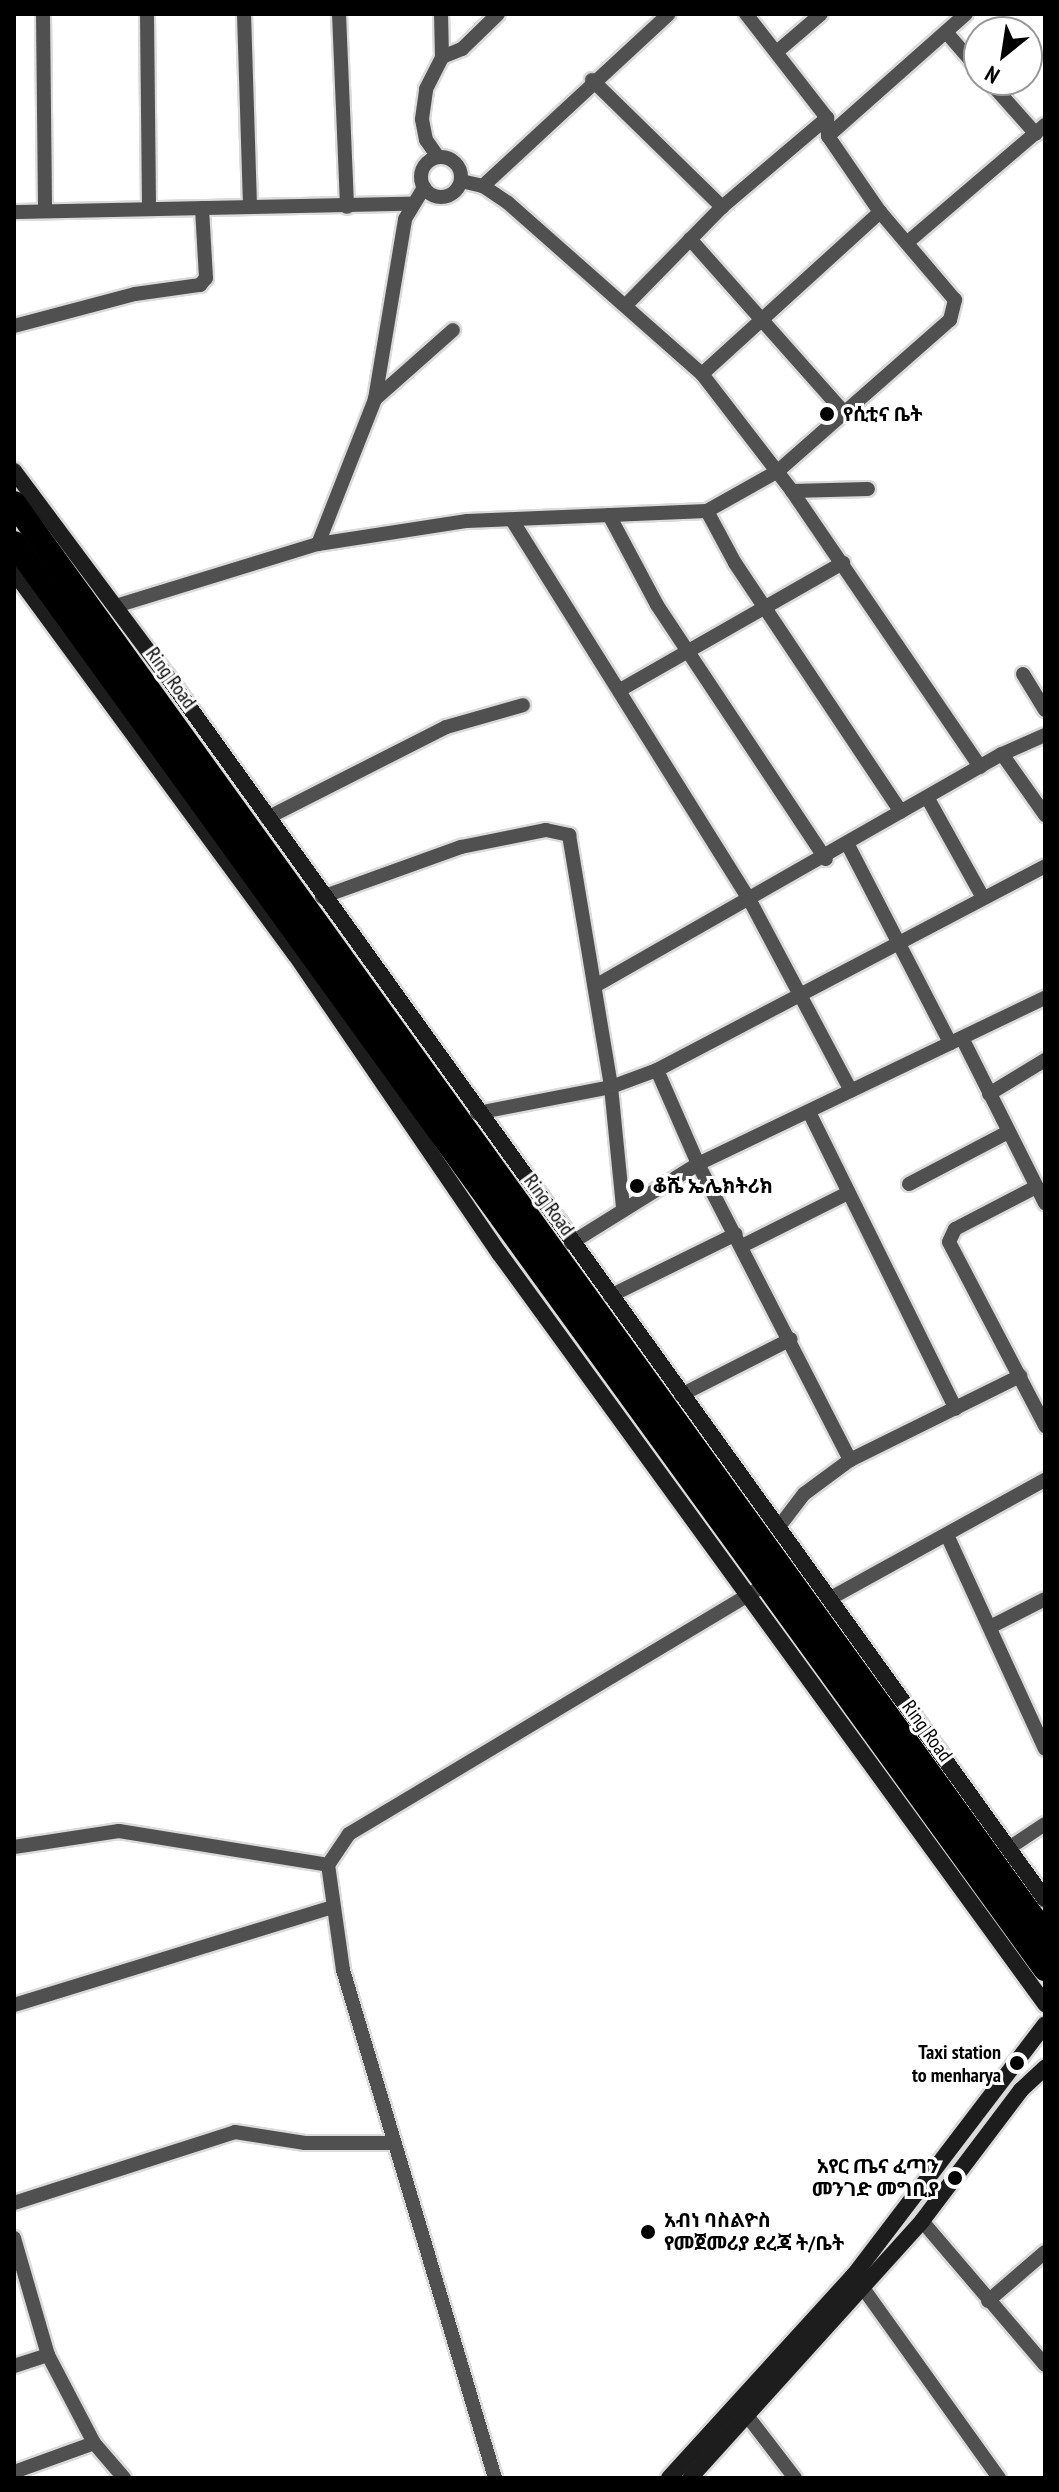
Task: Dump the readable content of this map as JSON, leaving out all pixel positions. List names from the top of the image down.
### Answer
{
  "streets": {
    "highway": ["Ring Road"]
  },
  "places": [
    "የሲቲና ቤት",
    "ቆሼ ኤሌክትሪክ",
    "Taxi station to menharya",
    "አየር ጤና ፈጣን መንገድ መግቢያ",
    "አብነ ባስልዮስ የመጀመሪያ ደረጃ ት/ቤት"
  ],
  "north": "bottom left"
}
